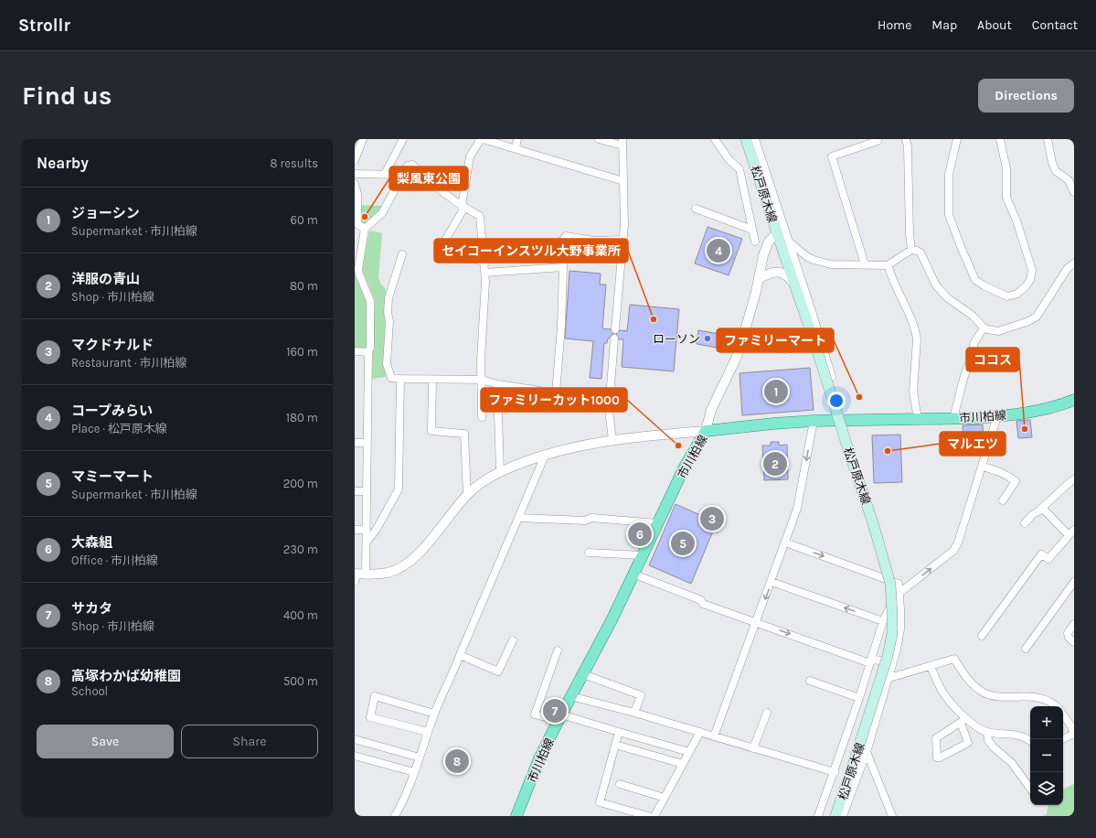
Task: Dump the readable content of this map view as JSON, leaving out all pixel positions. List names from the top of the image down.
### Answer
{
  "streets": {
    "main road": ["松戸原木線", "市川柏線"]
  },
  "places": [
    "梨風東公園",
    "セイコーインスツル大野事業所",
    "ローソン",
    "ファミリーマート",
    "ココス",
    "ファミリーカット1000",
    "マルエツ"
  ],
  "page": {
    "header": "Strollr",
    "nav": [
      "Home",
      "Map",
      "About",
      "Contact"
    ],
    "buttons": [
      "Directions",
      ["Save", "Share"]
    ],
    "title": "Find us",
    "heading": ["Nearby", "8 results"],
    "list": [
      {
        "mark": "1",
        "name": "ジョーシン",
        "note": "Supermarket · 市川柏線",
        "value": "60 m"
      },
      {
        "mark": "2",
        "name": "洋服の青山",
        "note": "Shop · 市川柏線",
        "value": "80 m"
      },
      {
        "mark": "3",
        "name": "マクドナルド",
        "note": "Restaurant · 市川柏線",
        "value": "160 m"
      },
      {
        "mark": "4",
        "name": "コープみらい",
        "note": "Place · 松戸原木線",
        "value": "180 m"
      },
      {
        "mark": "5",
        "name": "マミーマート",
        "note": "Supermarket · 市川柏線",
        "value": "200 m"
      },
      {
        "mark": "6",
        "name": "大森組",
        "note": "Office · 市川柏線",
        "value": "230 m"
      },
      {
        "mark": "7",
        "name": "サカタ",
        "note": "Shop · 市川柏線",
        "value": "400 m"
      },
      {
        "mark": "8",
        "name": "高塚わかば幼稚園",
        "note": "School",
        "value": "500 m"
      }
    ],
    "pins": [
      "4",
      "1",
      "2",
      "3",
      "6",
      "5",
      "7",
      "8"
    ],
    "map_buttons": ["+", "−"]
  }
}
